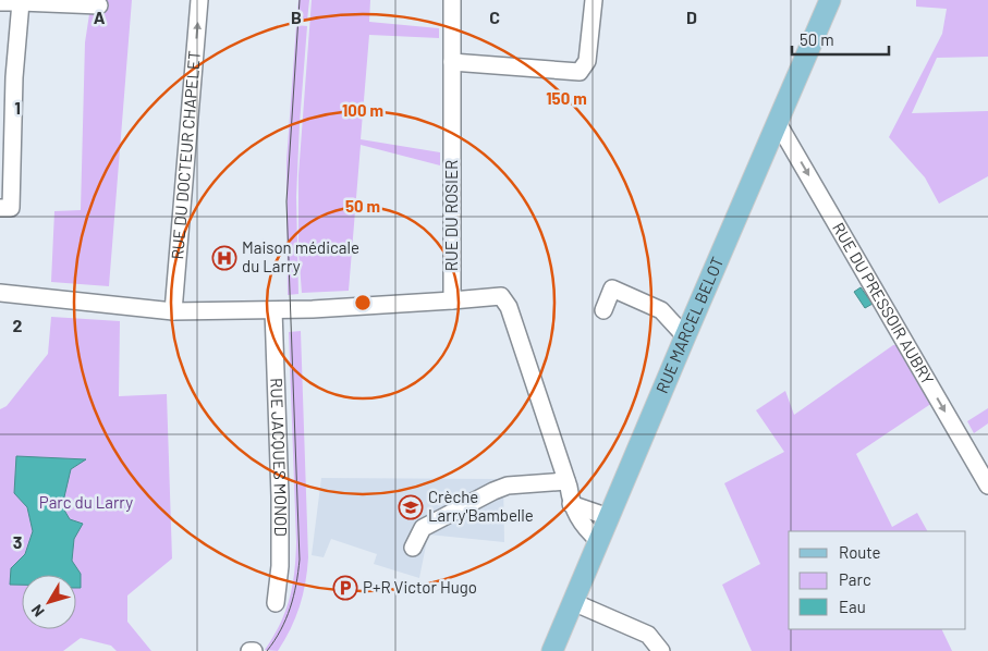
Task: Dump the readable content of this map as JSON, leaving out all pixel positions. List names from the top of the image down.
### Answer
{
  "streets": {
    "main road": ["RUE MARCEL BELOT"],
    "street": [
      "RUE DU DOCTEUR CHAPELET",
      "RUE DU ROSIER",
      "RUE DU PRESSOIR AUBRY",
      "RUE JACQUES MONOD"
    ]
  },
  "crossings": [
    ["RUE DU PRESSOIR AUBRY", "RUE MARCEL BELOT"]
  ],
  "one_way": ["RUE DU DOCTEUR CHAPELET", "RUE DU PRESSOIR AUBRY"],
  "parks": ["Parc du Larry"],
  "places": {
    "hospital": ["Maison médicale du Larry"],
    "school or university": ["Crèche Larry'Bambelle"],
    "parking": ["P+R Victor Hugo"]
  },
  "legend": ["Route", "Parc", "Eau"],
  "scale_bar": "50 m",
  "north": "bottom left",
  "grid": {
    "columns": [
      "A",
      "B",
      "C",
      "D"
    ],
    "rows": ["1", "2", "3"]
  },
  "rings": ["150 m", "100 m", "50 m"]
}
